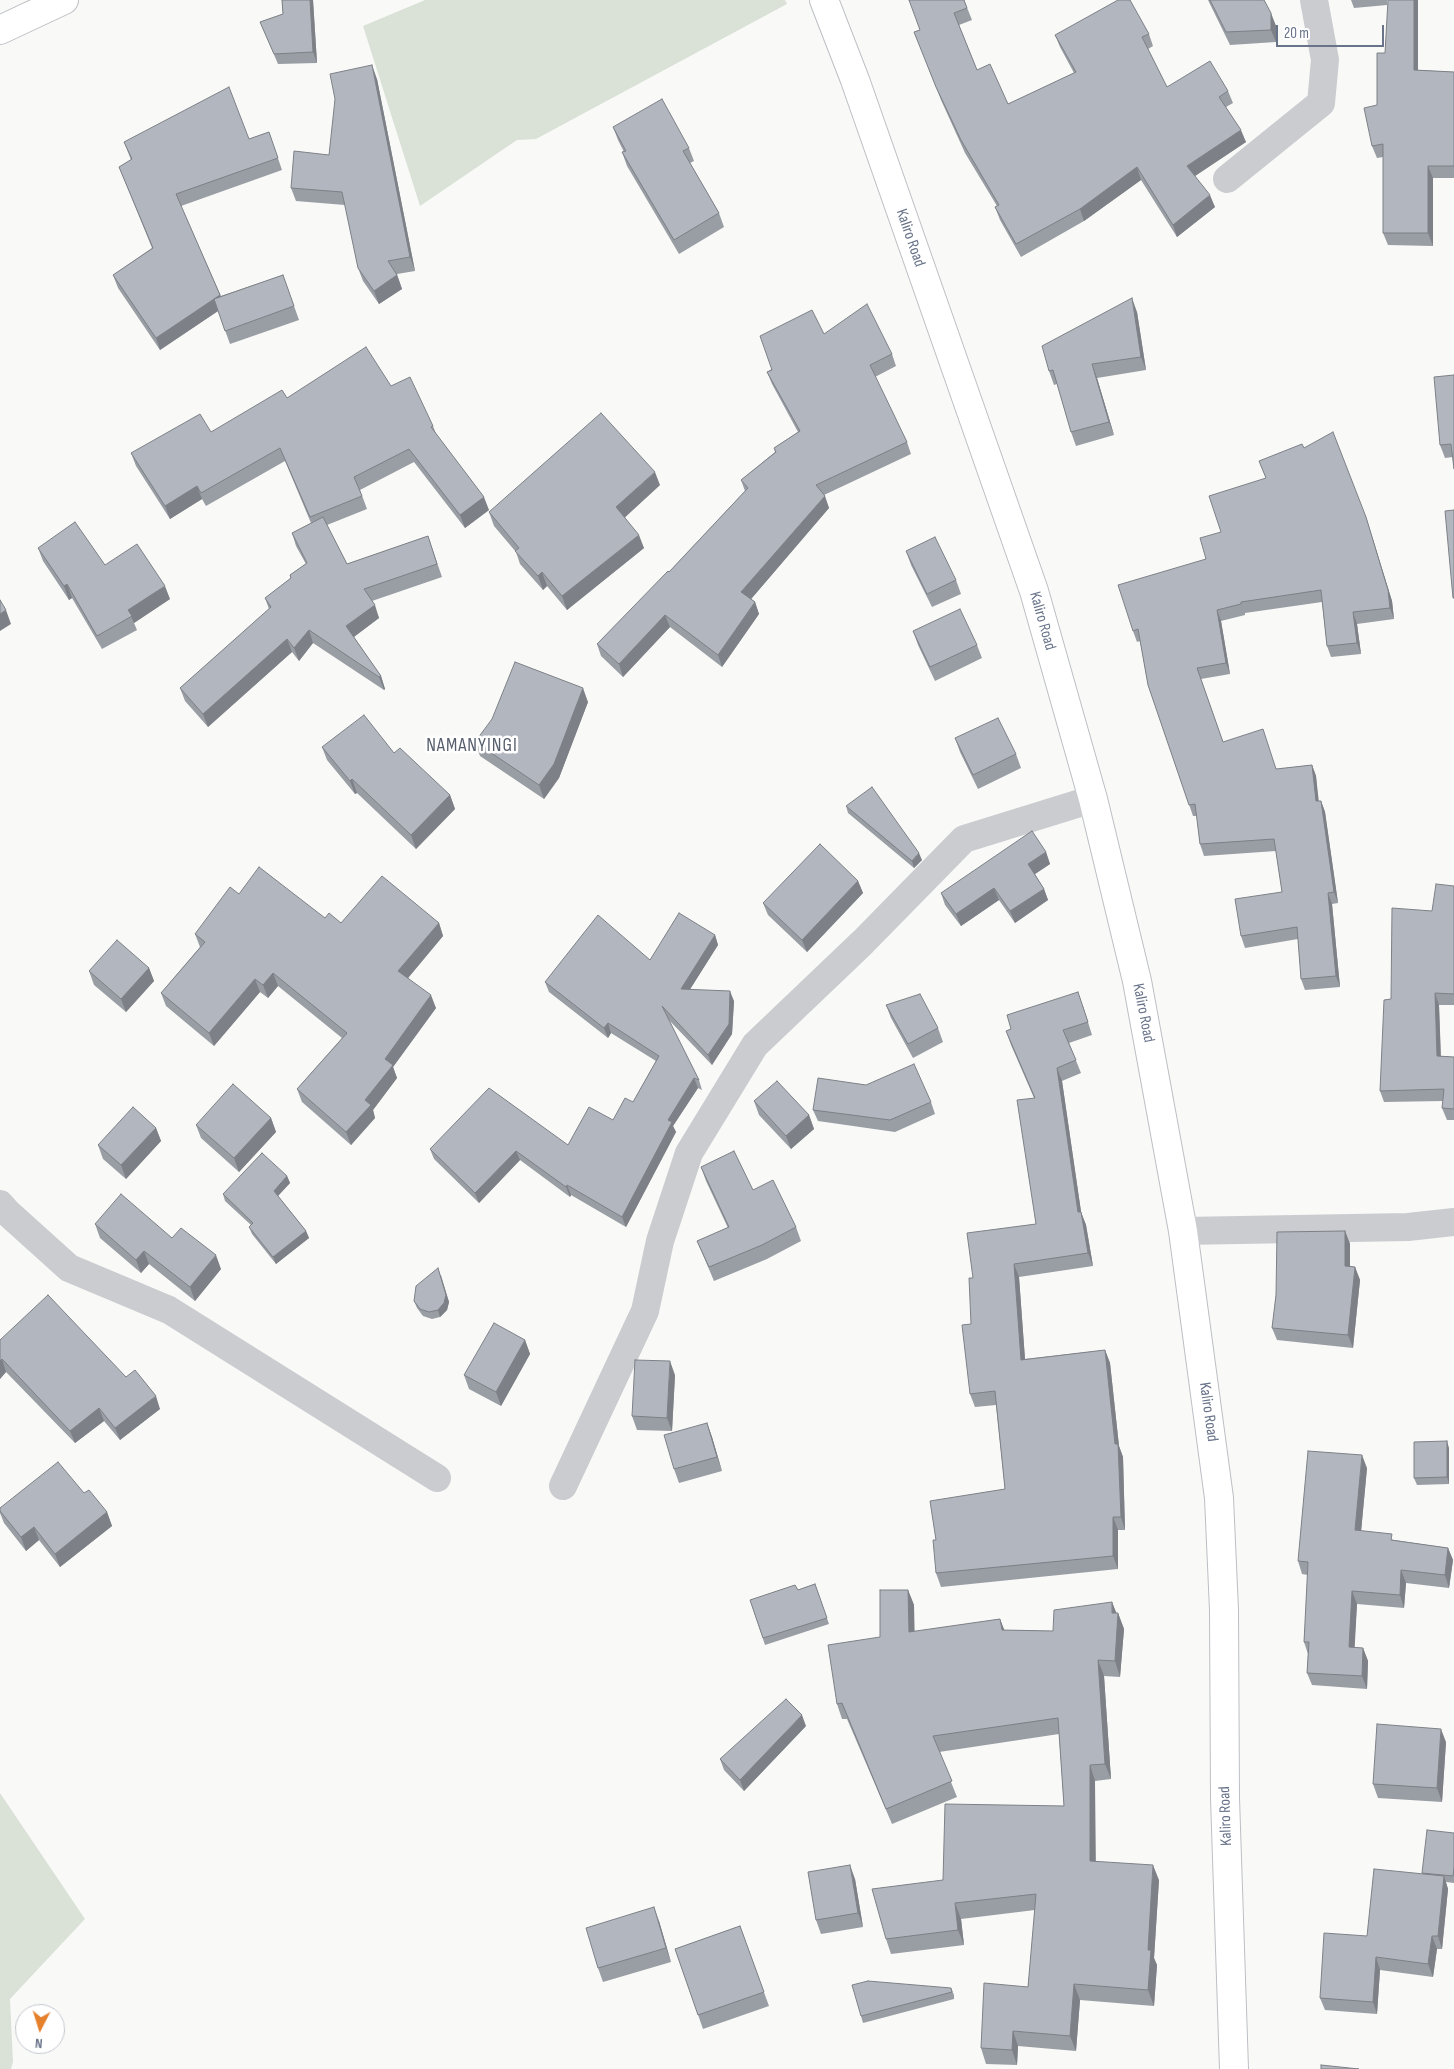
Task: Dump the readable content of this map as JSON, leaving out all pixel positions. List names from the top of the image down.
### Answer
{
  "streets": {
    "main road": ["Kaliro Road"]
  },
  "districts": ["NAMANYINGI"],
  "scale_bar": "20 m",
  "north": "bottom"
}
